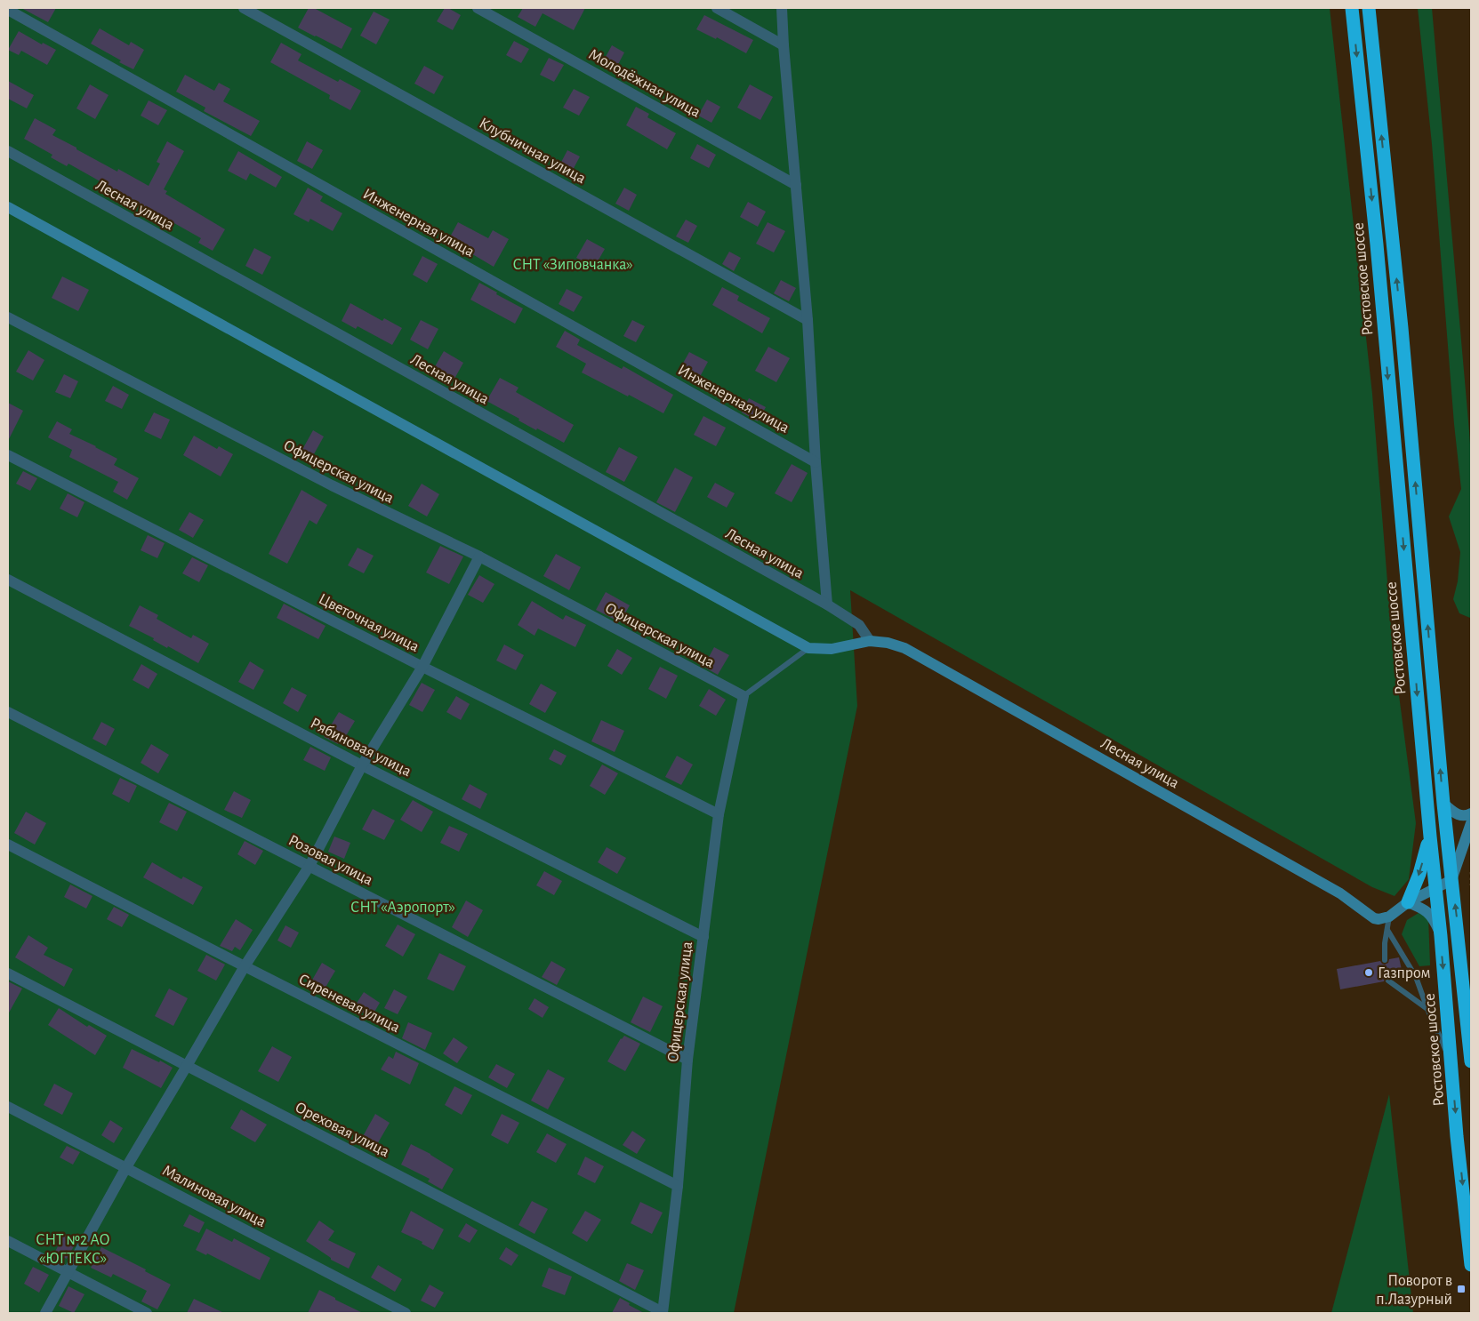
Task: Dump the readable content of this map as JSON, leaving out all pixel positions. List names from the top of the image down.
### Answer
{
  "streets": {
    "highway": ["Ростовское шоссе"],
    "street": [
      "Молодёжная улица",
      "Клубничная улица",
      "Лесная улица",
      "Инженерная улица",
      "Офицерская улица",
      "Цветочная улица",
      "Рябиновая улица",
      "Розовая улица",
      "Сиреневая улица",
      "Ореховая улица",
      "Малиновая улица"
    ]
  },
  "crossings": [
    ["Офицерская улица", "Цветочная улица"],
    ["Офицерская улица", "Рябиновая улица"],
    ["Офицерская улица", "Розовая улица"],
    ["Офицерская улица", "Сиреневая улица"],
    ["Офицерская улица", "Ореховая улица"]
  ],
  "parks": ["СНТ «Зиповчанка»", "СНТ «Аэропорт»", "СНТ №2 АО «ЮГТЕКС»"],
  "places": {
    "other": ["Газпром"],
    "transit": ["Поворот в п.Лазурный"]
  }
}
